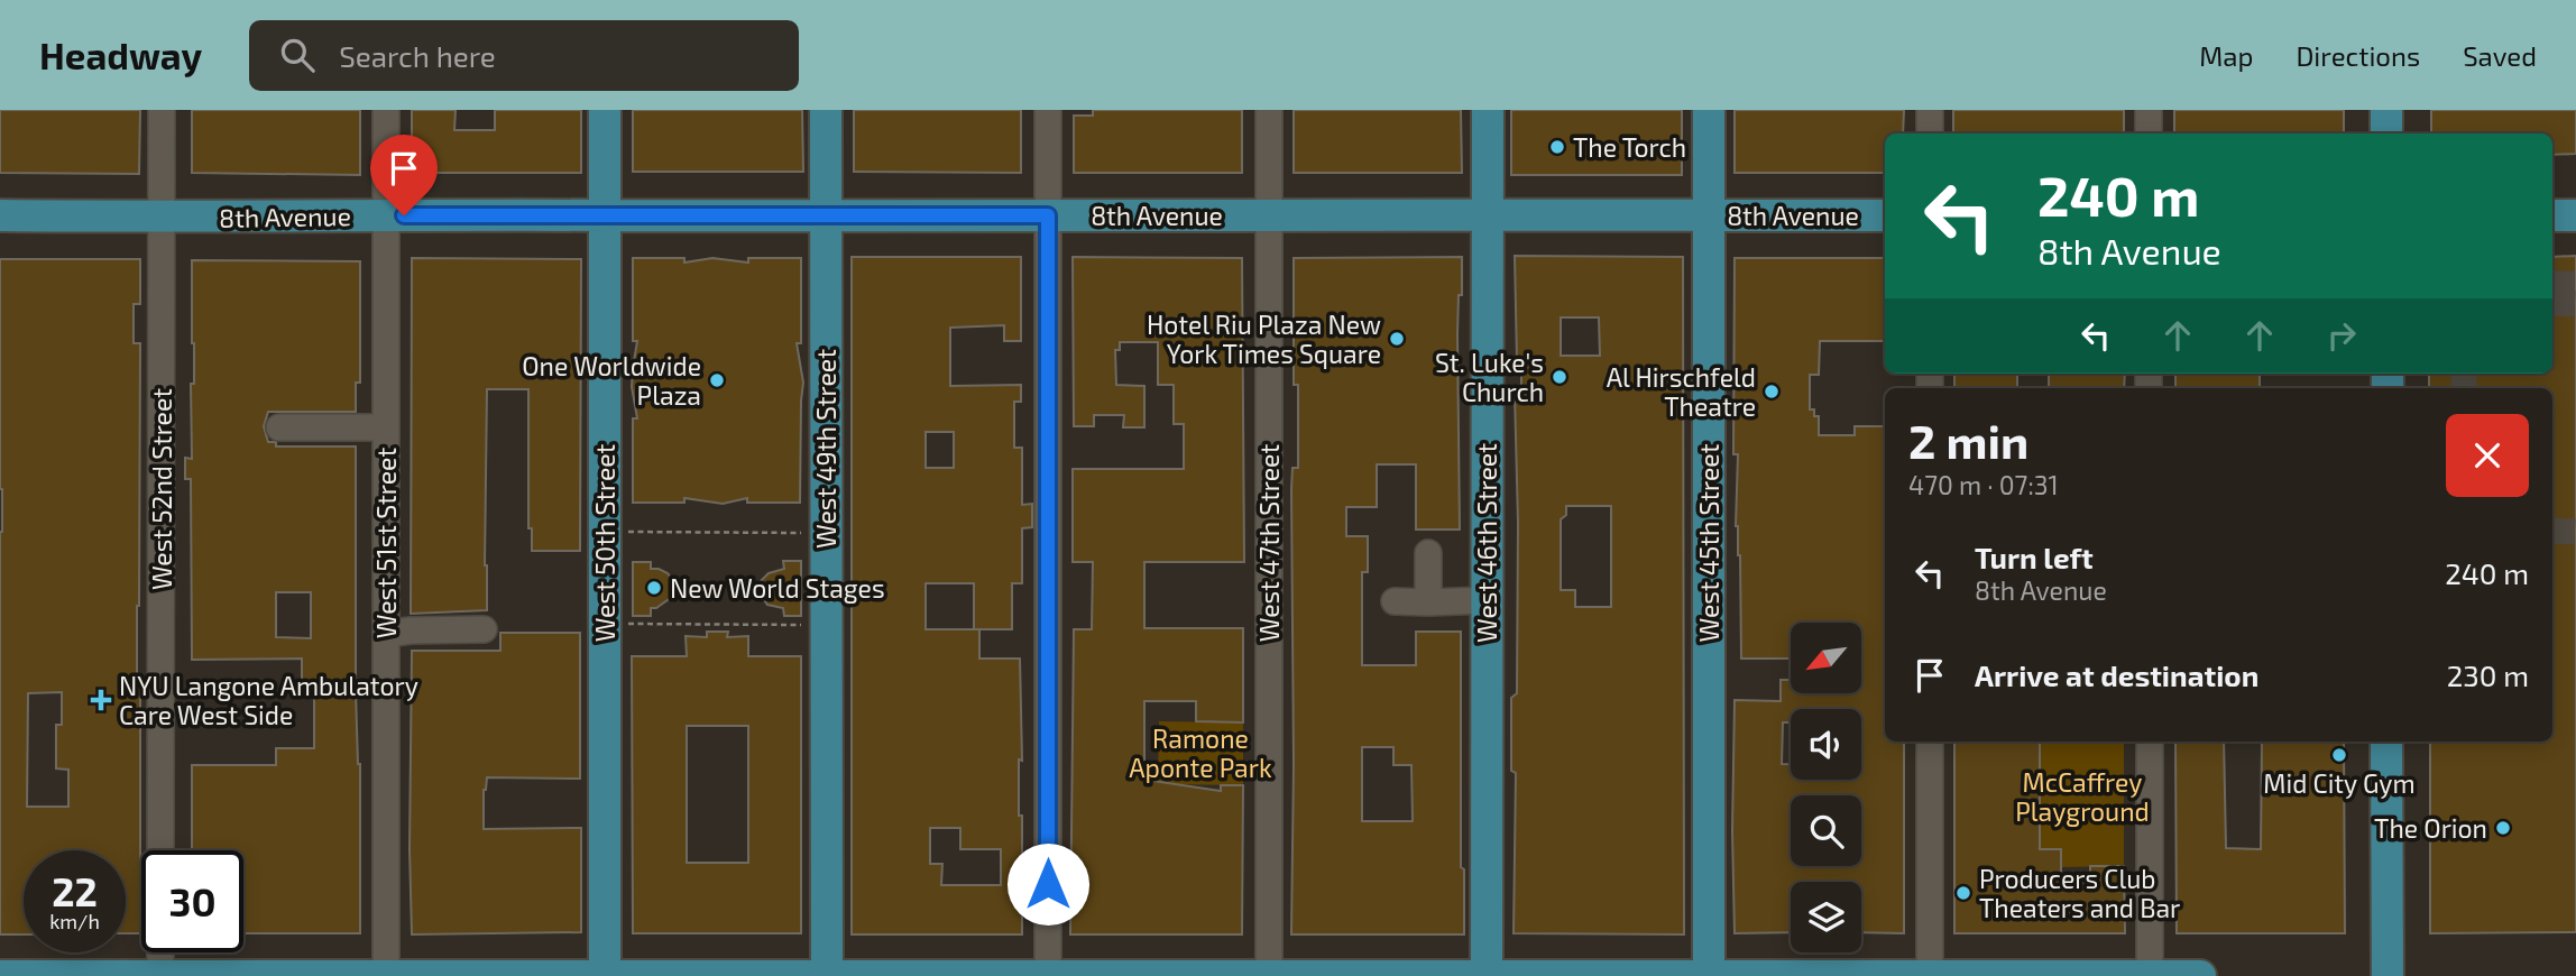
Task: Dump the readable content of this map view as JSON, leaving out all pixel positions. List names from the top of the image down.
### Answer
{
  "streets": {
    "main road": [
      "8th Avenue",
      "West 49th Street",
      "West 50th Street",
      "West 46th Street",
      "West 45th Street"
    ],
    "street": ["West 52nd Street", "West 51st Street", "West 47th Street"]
  },
  "crossings": [
    ["8th Avenue", "West 49th Street"],
    ["8th Avenue", "West 52nd Street"],
    ["8th Avenue", "West 51st Street"],
    ["8th Avenue", "West 50th Street"],
    ["8th Avenue", "West 47th Street"],
    ["8th Avenue", "West 46th Street"],
    ["8th Avenue", "West 45th Street"]
  ],
  "parks": ["Ramone Aponte Park", "McCaffrey Playground"],
  "places": {
    "other": [
      "The Torch",
      "Hotel Riu Plaza New York Times Square",
      "St. Luke's Church",
      "One Worldwide Plaza",
      "Al Hirschfeld Theatre",
      "New World Stages",
      "Mid City Gym",
      "The Orion",
      "Producers Club Theaters and Bar"
    ],
    "health": ["NYU Langone Ambulatory Care West Side"]
  },
  "north": "bottom left",
  "page": {
    "header": "Headway",
    "search": "Search here",
    "nav": ["Map", "Directions", "Saved"],
    "turn": ["240 m", "8th Avenue"],
    "heading": ["2 min", "470 m · 07:31"],
    "list": [
      {
        "name": "Turn left",
        "note": "8th Avenue",
        "value": "240 m"
      },
      {
        "name": "Arrive at destination",
        "value": "230 m"
      }
    ],
    "speed": "22 km/h",
    "limit": "30"
  }
}
